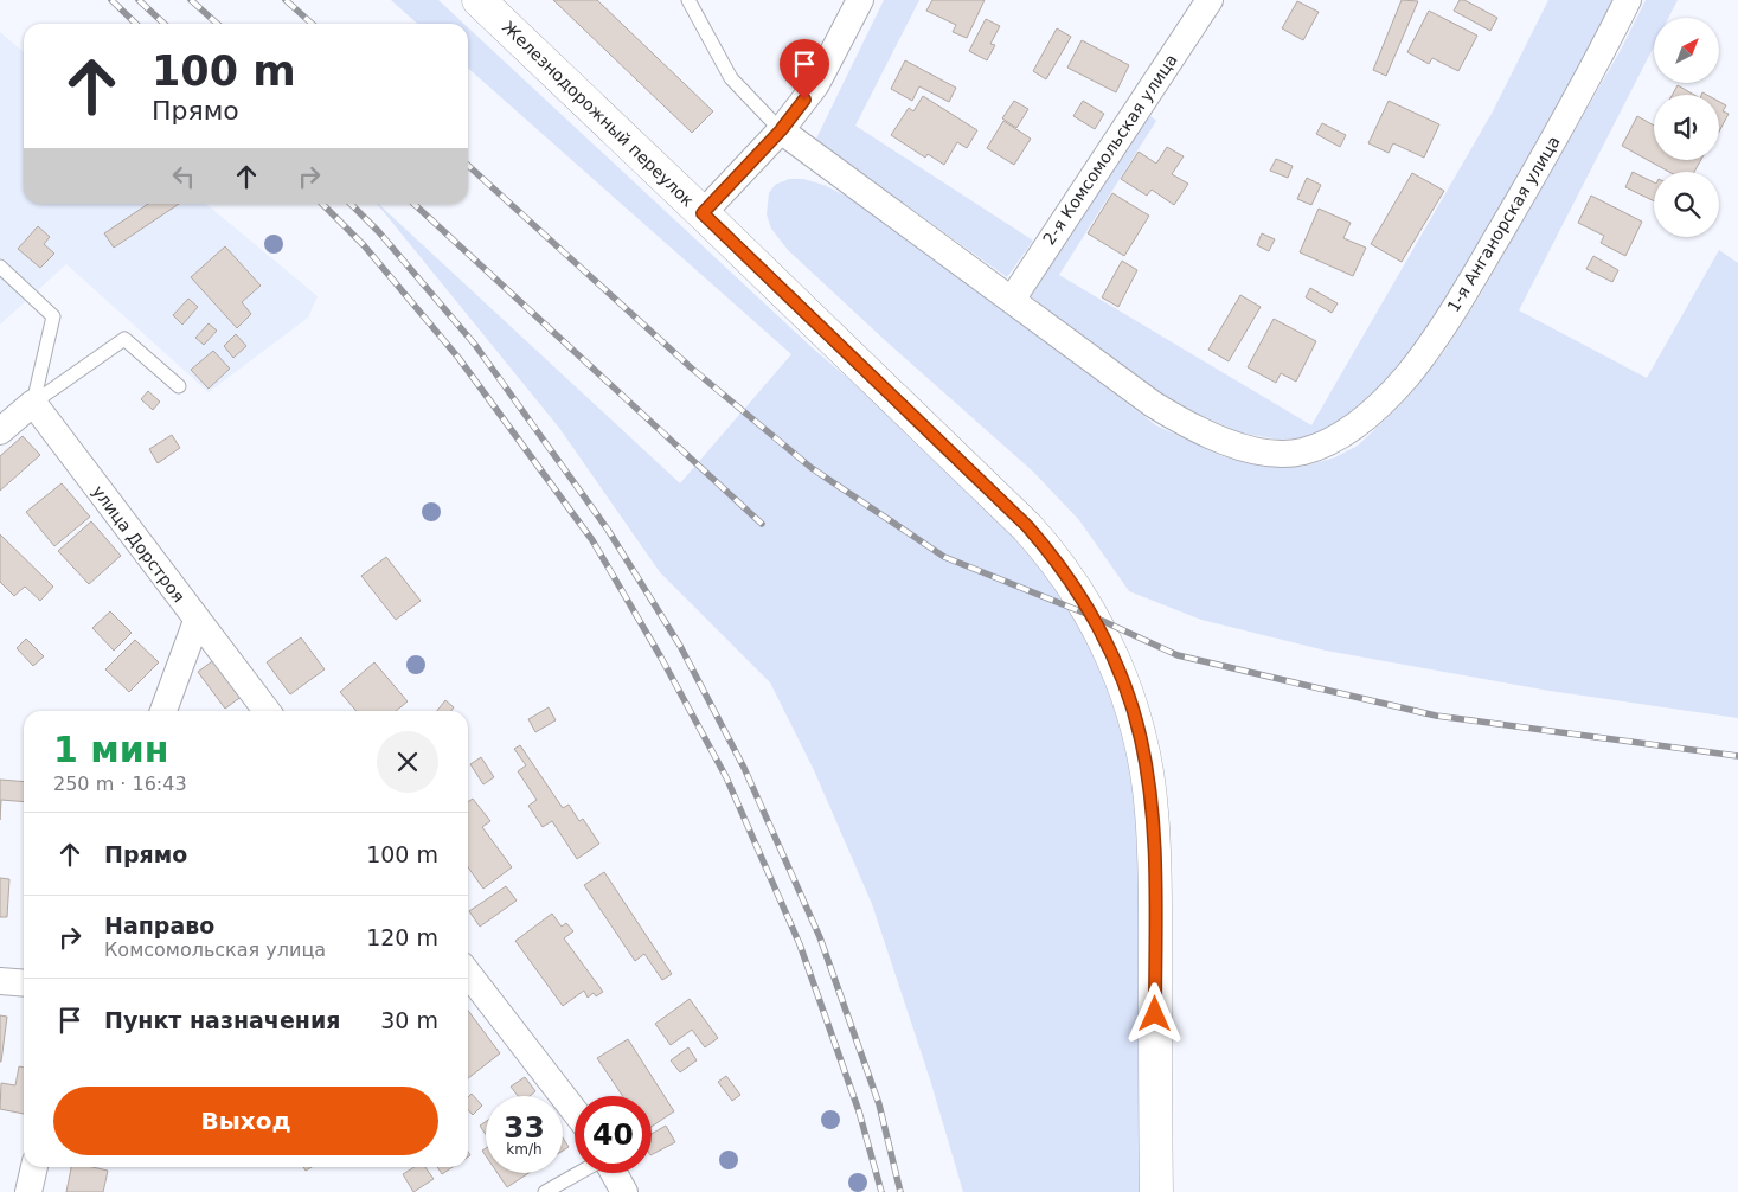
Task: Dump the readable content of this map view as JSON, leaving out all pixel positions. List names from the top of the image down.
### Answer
{
  "streets": {
    "street": [
      "Железнодорожный переулок",
      "2-я Комсомольская улица",
      "1-я Анганорская улица",
      "улица Дорстроя"
    ]
  },
  "crossings": [
    ["2-я Комсомольская улица", "1-я Анганорская улица"]
  ],
  "north": "top right",
  "page": {
    "turn": ["100 m", "Прямо"],
    "heading": ["1 мин", "250 m · 16:43"],
    "list": [
      {
        "name": "Прямо",
        "value": "100 m"
      },
      {
        "name": "Направо",
        "note": "Комсомольская улица",
        "value": "120 m"
      },
      {
        "name": "Пункт назначения",
        "value": "30 m"
      }
    ],
    "buttons": "Выход",
    "speed": "33 km/h",
    "limit": "40"
  }
}
